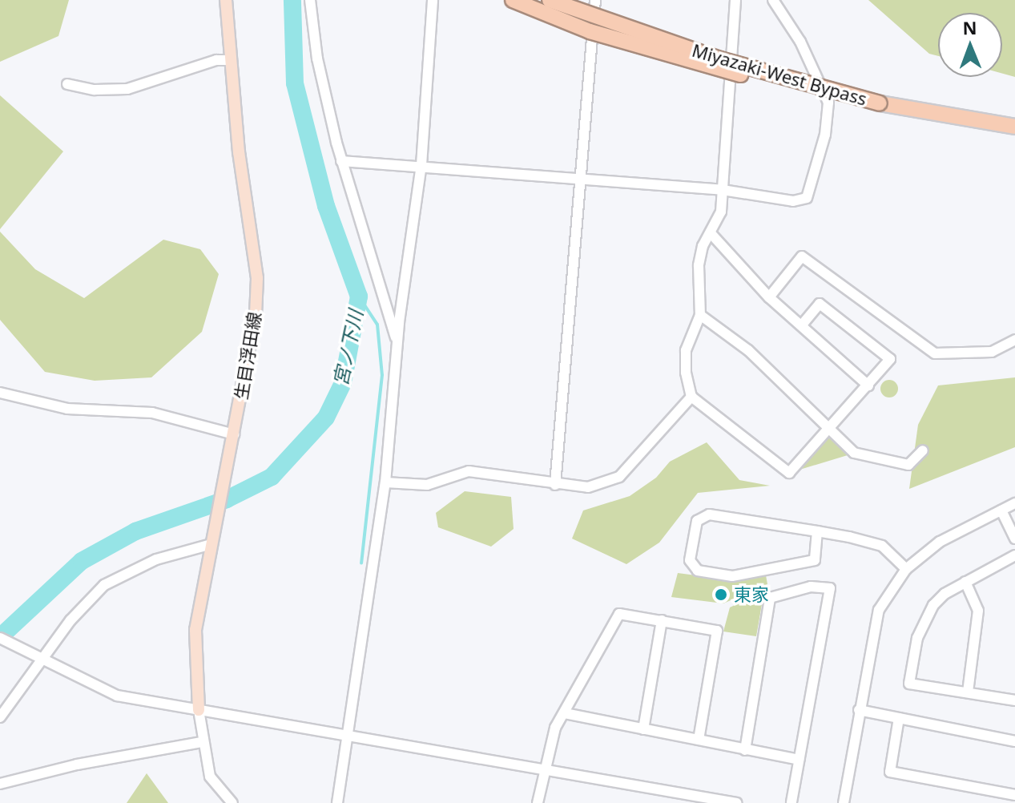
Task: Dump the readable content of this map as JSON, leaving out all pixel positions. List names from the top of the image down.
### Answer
{
  "streets": {
    "highway": ["Miyazaki-West Bypass"],
    "main road": ["生目浮田線"]
  },
  "water": ["宮ノ下川"],
  "places": ["東家"],
  "north": "top"
}
